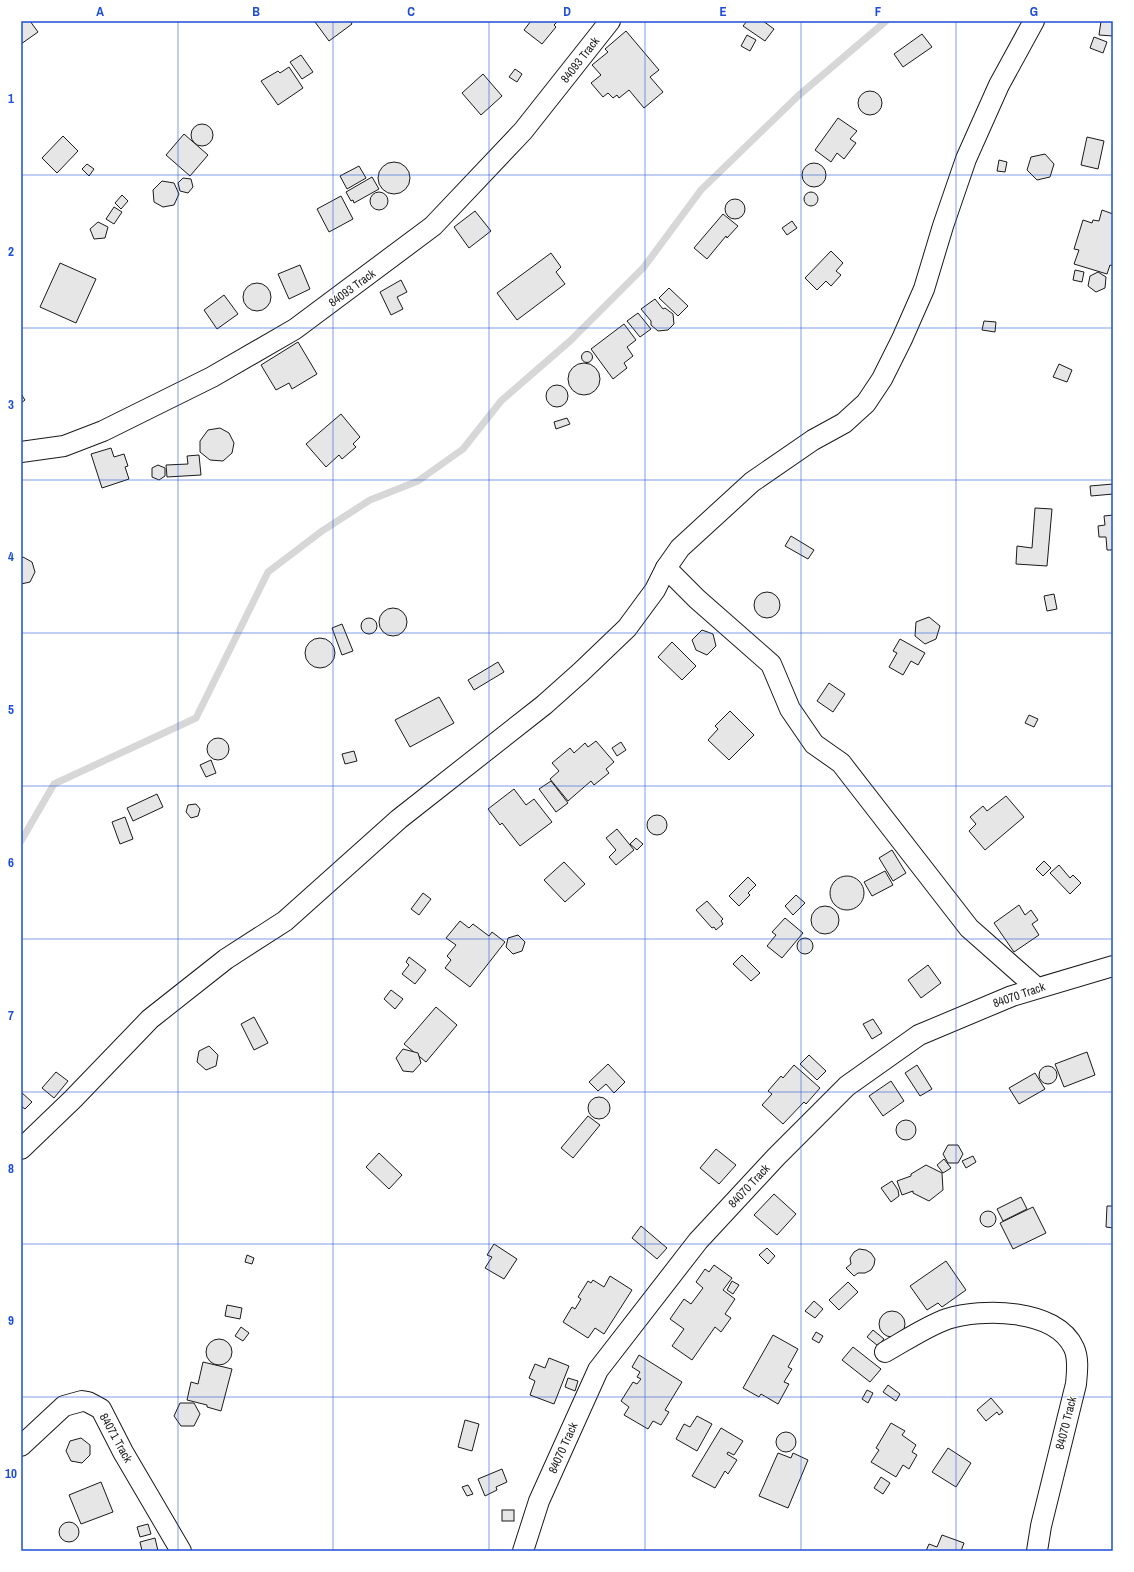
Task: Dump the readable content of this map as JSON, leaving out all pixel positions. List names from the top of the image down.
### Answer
{
  "streets": {
    "street": ["84093 Track", "84070 Track", "84071 Track"]
  },
  "grid": {
    "columns": [
      "A",
      "B",
      "C",
      "D",
      "E",
      "F",
      "G"
    ],
    "rows": [
      "1",
      "2",
      "3",
      "4",
      "5",
      "6",
      "7",
      "8",
      "9",
      "10"
    ]
  }
}
